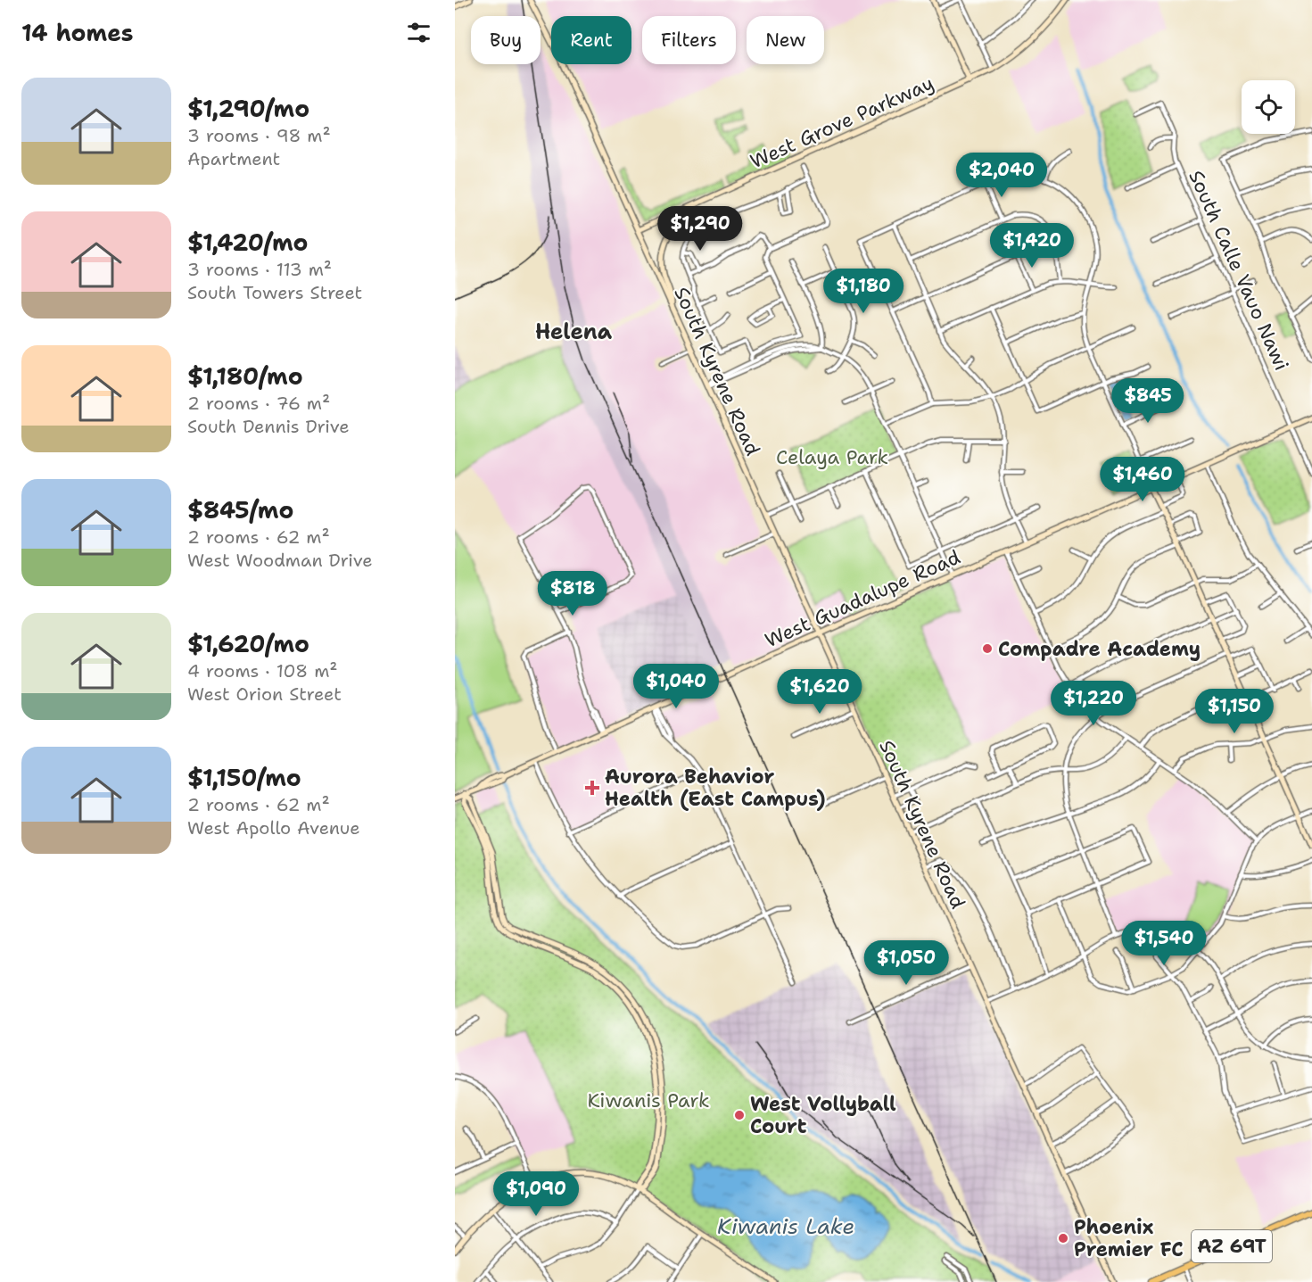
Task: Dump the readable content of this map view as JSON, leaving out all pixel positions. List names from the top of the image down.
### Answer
{
  "streets": {
    "main road": [
      "West Grove Parkway",
      "South Kyrene Road",
      "West Guadalupe Road",
      "AZ 69T"
    ],
    "street": ["South Calle Vauo Nawi"]
  },
  "crossings": [
    ["West Grove Parkway", "South Kyrene Road"],
    ["South Calle Vauo Nawi", "West Guadalupe Road"],
    ["South Kyrene Road", "West Guadalupe Road"]
  ],
  "districts": ["Helena"],
  "water": ["Kiwanis Lake"],
  "parks": ["Celaya Park", "Kiwanis Park"],
  "places": {
    "other": ["Compadre Academy", "West Vollyball Court", "Phoenix Premier FC"],
    "health": ["Aurora Behavior Health (East Campus)"]
  },
  "page": {
    "heading": "14 homes",
    "chip": [
      "Buy",
      "Rent",
      "Filters",
      "New"
    ],
    "list": [
      {
        "name": "$1,290/mo",
        "note": "3 rooms · 98 m² · Apartment"
      },
      {
        "name": "$1,420/mo",
        "note": "3 rooms · 113 m² · South Towers Street"
      },
      {
        "name": "$1,180/mo",
        "note": "2 rooms · 76 m² · South Dennis Drive"
      },
      {
        "name": "$845/mo",
        "note": "2 rooms · 62 m² · West Woodman Drive"
      },
      {
        "name": "$1,620/mo",
        "note": "4 rooms · 108 m² · West Orion Street"
      },
      {
        "name": "$1,150/mo",
        "note": "2 rooms · 62 m² · West Apollo Avenue"
      }
    ],
    "price": [
      "$2,040",
      "$1,290",
      "$1,420",
      "$1,180",
      "$845",
      "$1,460",
      "$818",
      "$1,040",
      "$1,620",
      "$1,220",
      "$1,150",
      "$1,540",
      "$1,050",
      "$1,090"
    ]
  }
}
